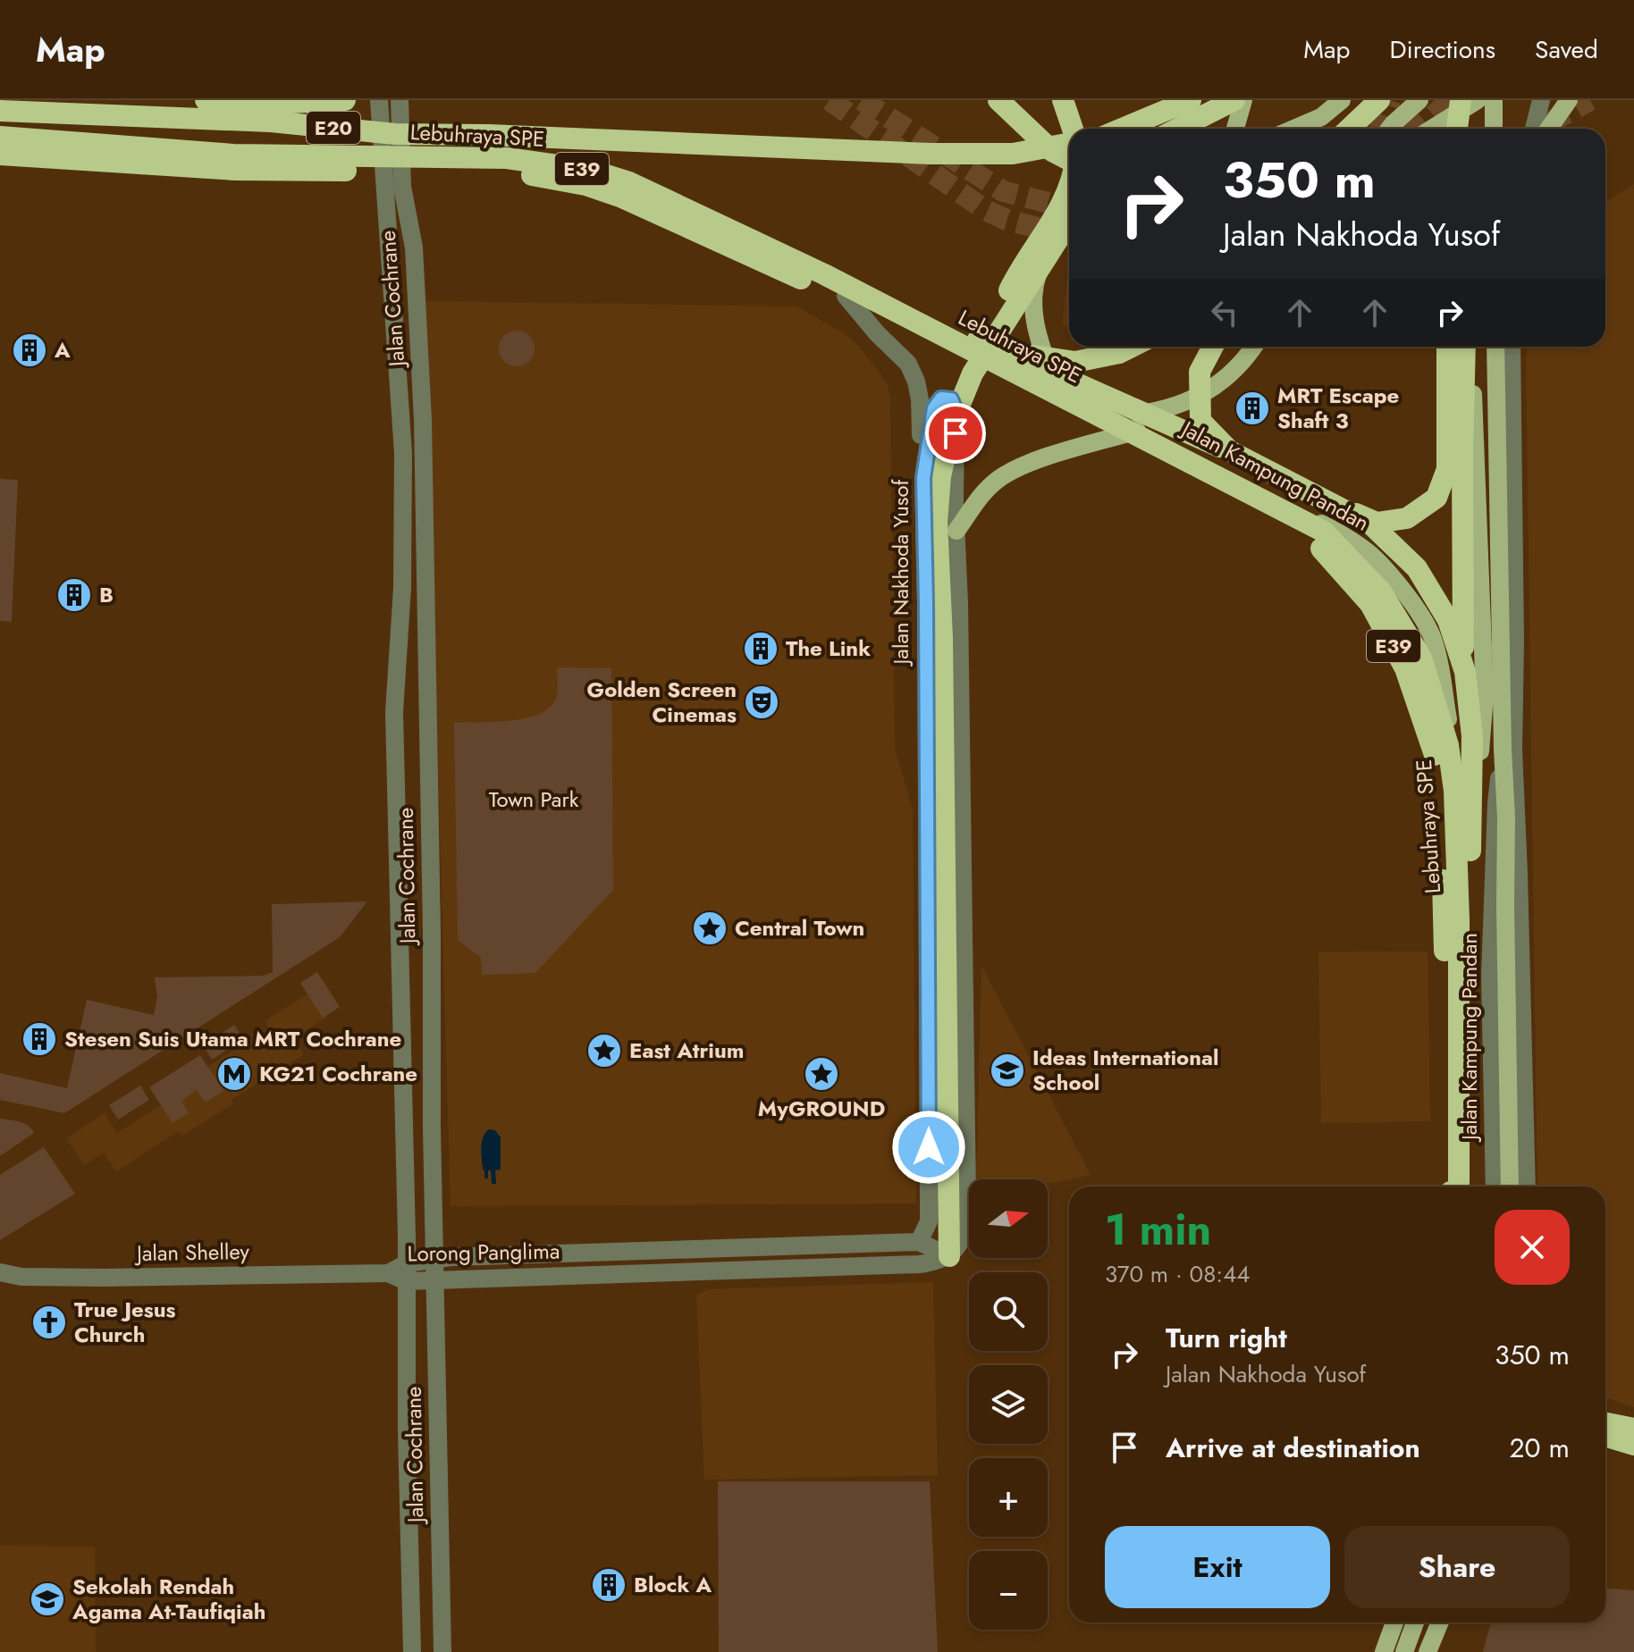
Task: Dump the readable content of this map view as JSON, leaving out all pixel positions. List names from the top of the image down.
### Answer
{
  "streets": {
    "highway": ["E20", "Lebuhraya SPE", "E39"],
    "main road": ["Jalan Kampung Pandan"],
    "street": [
      "Jalan Cochrane",
      "Jalan Nakhoda Yusof",
      "Jalan Shelley",
      "Lorong Panglima"
    ]
  },
  "crossings": [
    ["Jalan Cochrane", "Lorong Panglima"],
    ["Jalan Nakhoda Yusof", "Lorong Panglima"],
    ["Jalan Shelley", "Lorong Panglima"]
  ],
  "parks": ["Town Park"],
  "places": {
    "building": [
      "A",
      "MRT Escape Shaft 3",
      "B",
      "The Link",
      "Stesen Suis Utama MRT Cochrane",
      "Block A"
    ],
    "theatre": ["Golden Screen Cinemas"],
    "place": ["Central Town", "East Atrium", "MyGROUND"],
    "school or university": ["Ideas International School", "Sekolah Rendah Agama At-Taufiqiah"],
    "metro station": ["KG21 Cochrane"],
    "church": ["True Jesus Church"]
  },
  "north": "right",
  "page": {
    "header": "Map",
    "nav": ["Map", "Directions", "Saved"],
    "turn": ["350 m", "Jalan Nakhoda Yusof"],
    "map_buttons": ["+", "−"],
    "heading": ["1 min", "370 m · 08:44"],
    "list": [
      {
        "name": "Turn right",
        "note": "Jalan Nakhoda Yusof",
        "value": "350 m"
      },
      {
        "name": "Arrive at destination",
        "value": "20 m"
      }
    ],
    "buttons": ["Exit", "Share"]
  }
}
